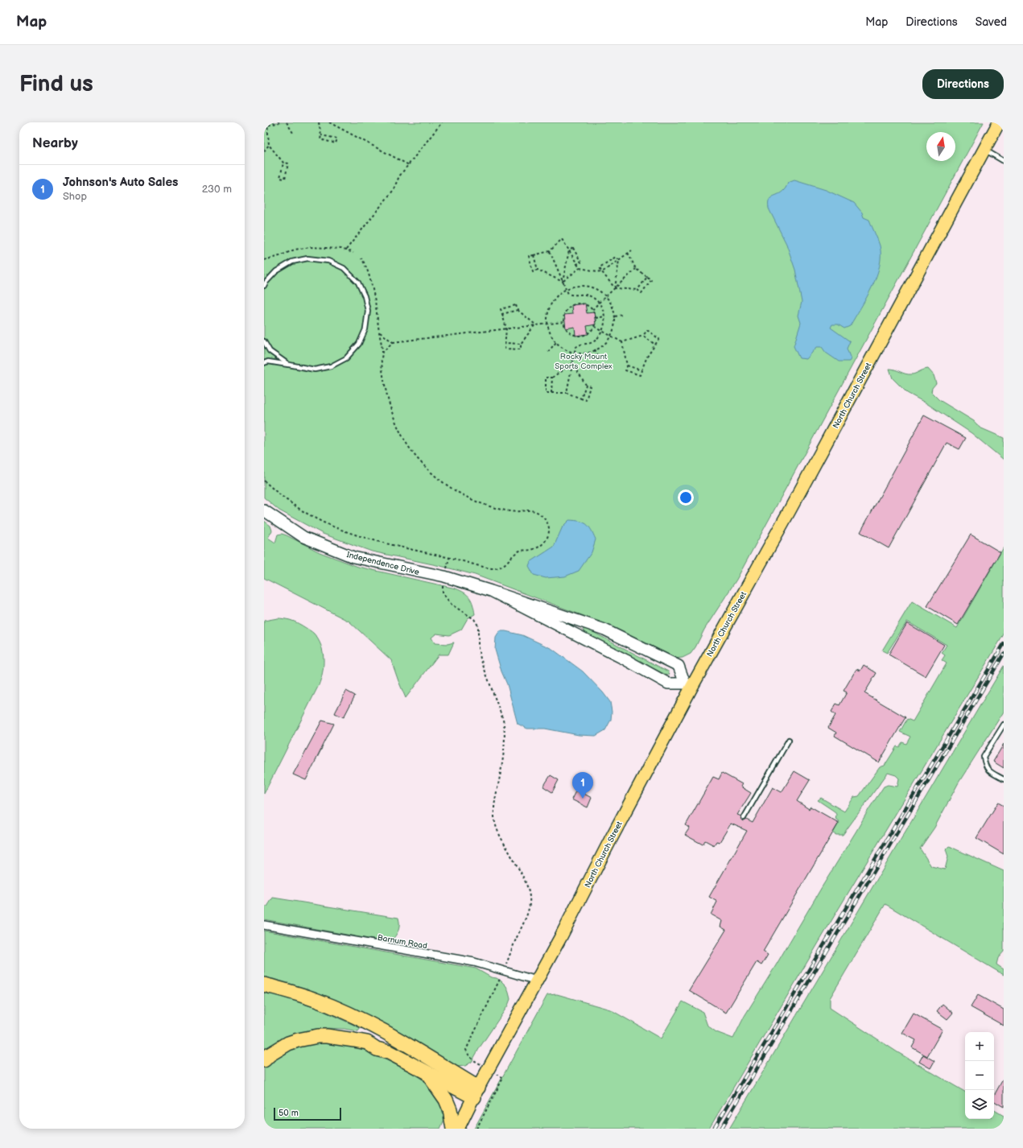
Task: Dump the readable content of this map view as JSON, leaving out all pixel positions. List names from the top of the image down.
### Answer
{
  "streets": {
    "main road": ["North Church Street"],
    "street": ["Independence Drive", "Barnum Road"]
  },
  "crossings": [
    ["North Church Street", "Barnum Road"]
  ],
  "parks": ["Rocky Mount Sports Complex"],
  "scale_bar": "50 m",
  "north": "top",
  "page": {
    "header": "Map",
    "nav": ["Map", "Directions", "Saved"],
    "buttons": "Directions",
    "title": "Find us",
    "heading": "Nearby",
    "list": [
      {
        "mark": "1",
        "name": "Johnson's Auto Sales",
        "note": "Shop",
        "value": "230 m"
      }
    ],
    "pins": "1",
    "map_buttons": ["+", "−"],
    "scale": "50 m"
  }
}
